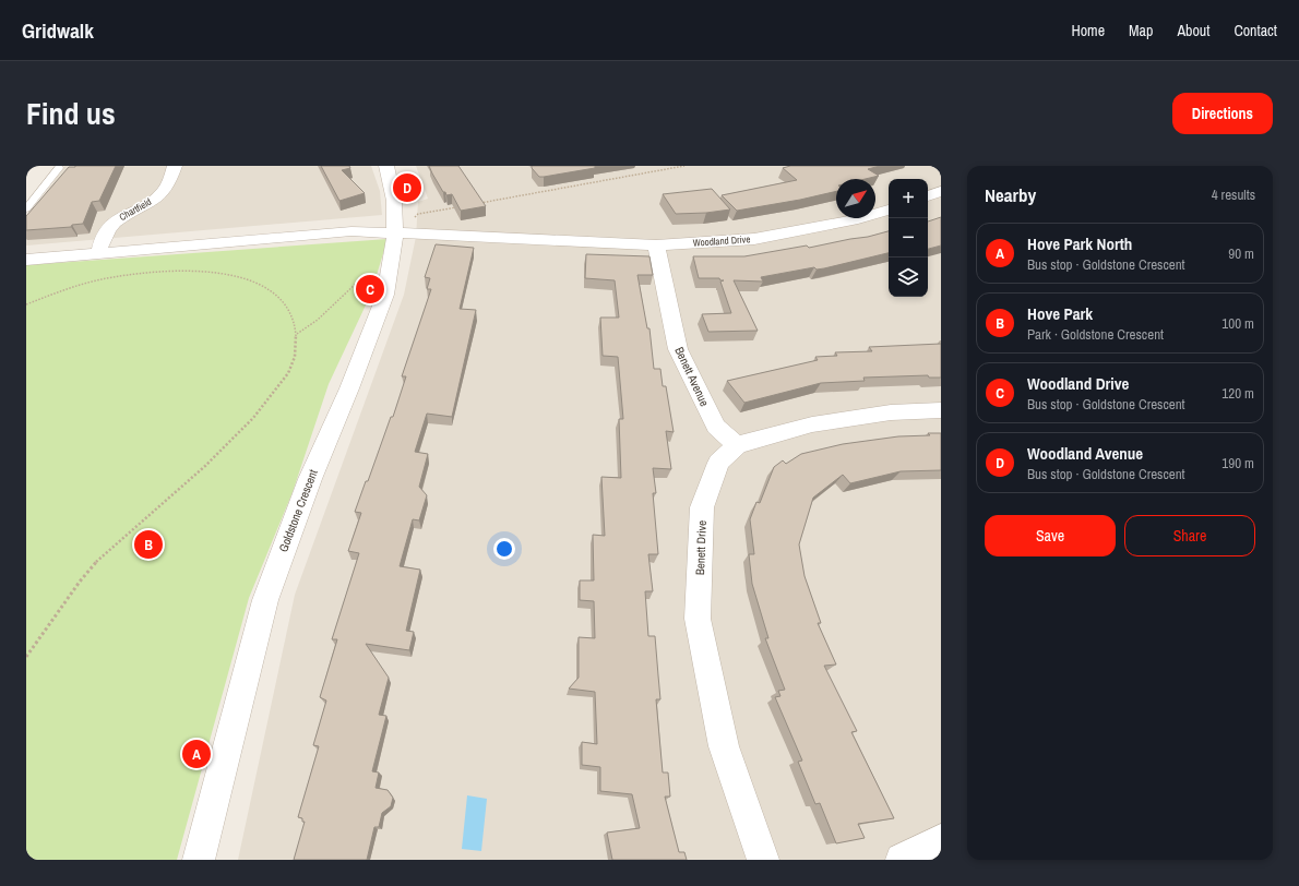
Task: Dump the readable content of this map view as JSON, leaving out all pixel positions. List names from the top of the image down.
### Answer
{
  "streets": {
    "street": [
      "Chartfield",
      "Woodland Drive",
      "Benett Avenue",
      "Goldstone Crescent",
      "Benett Drive"
    ]
  },
  "crossings": [
    ["Chartfield", "Woodland Drive"],
    ["Woodland Drive", "Benett Avenue"],
    ["Woodland Drive", "Goldstone Crescent"],
    ["Benett Avenue", "Benett Drive"]
  ],
  "north": "top right",
  "page": {
    "header": "Gridwalk",
    "nav": [
      "Home",
      "Map",
      "About",
      "Contact"
    ],
    "title": "Find us",
    "buttons": [
      "Directions",
      ["Save", "Share"]
    ],
    "heading": ["Nearby", "4 results"],
    "pins": [
      "D",
      "C",
      "B",
      "A"
    ],
    "map_buttons": ["+", "−"],
    "list": [
      {
        "mark": "A",
        "name": "Hove Park North",
        "note": "Bus stop · Goldstone Crescent",
        "value": "90 m"
      },
      {
        "mark": "B",
        "name": "Hove Park",
        "note": "Park · Goldstone Crescent",
        "value": "100 m"
      },
      {
        "mark": "C",
        "name": "Woodland Drive",
        "note": "Bus stop · Goldstone Crescent",
        "value": "120 m"
      },
      {
        "mark": "D",
        "name": "Woodland Avenue",
        "note": "Bus stop · Goldstone Crescent",
        "value": "190 m"
      }
    ]
  }
}
